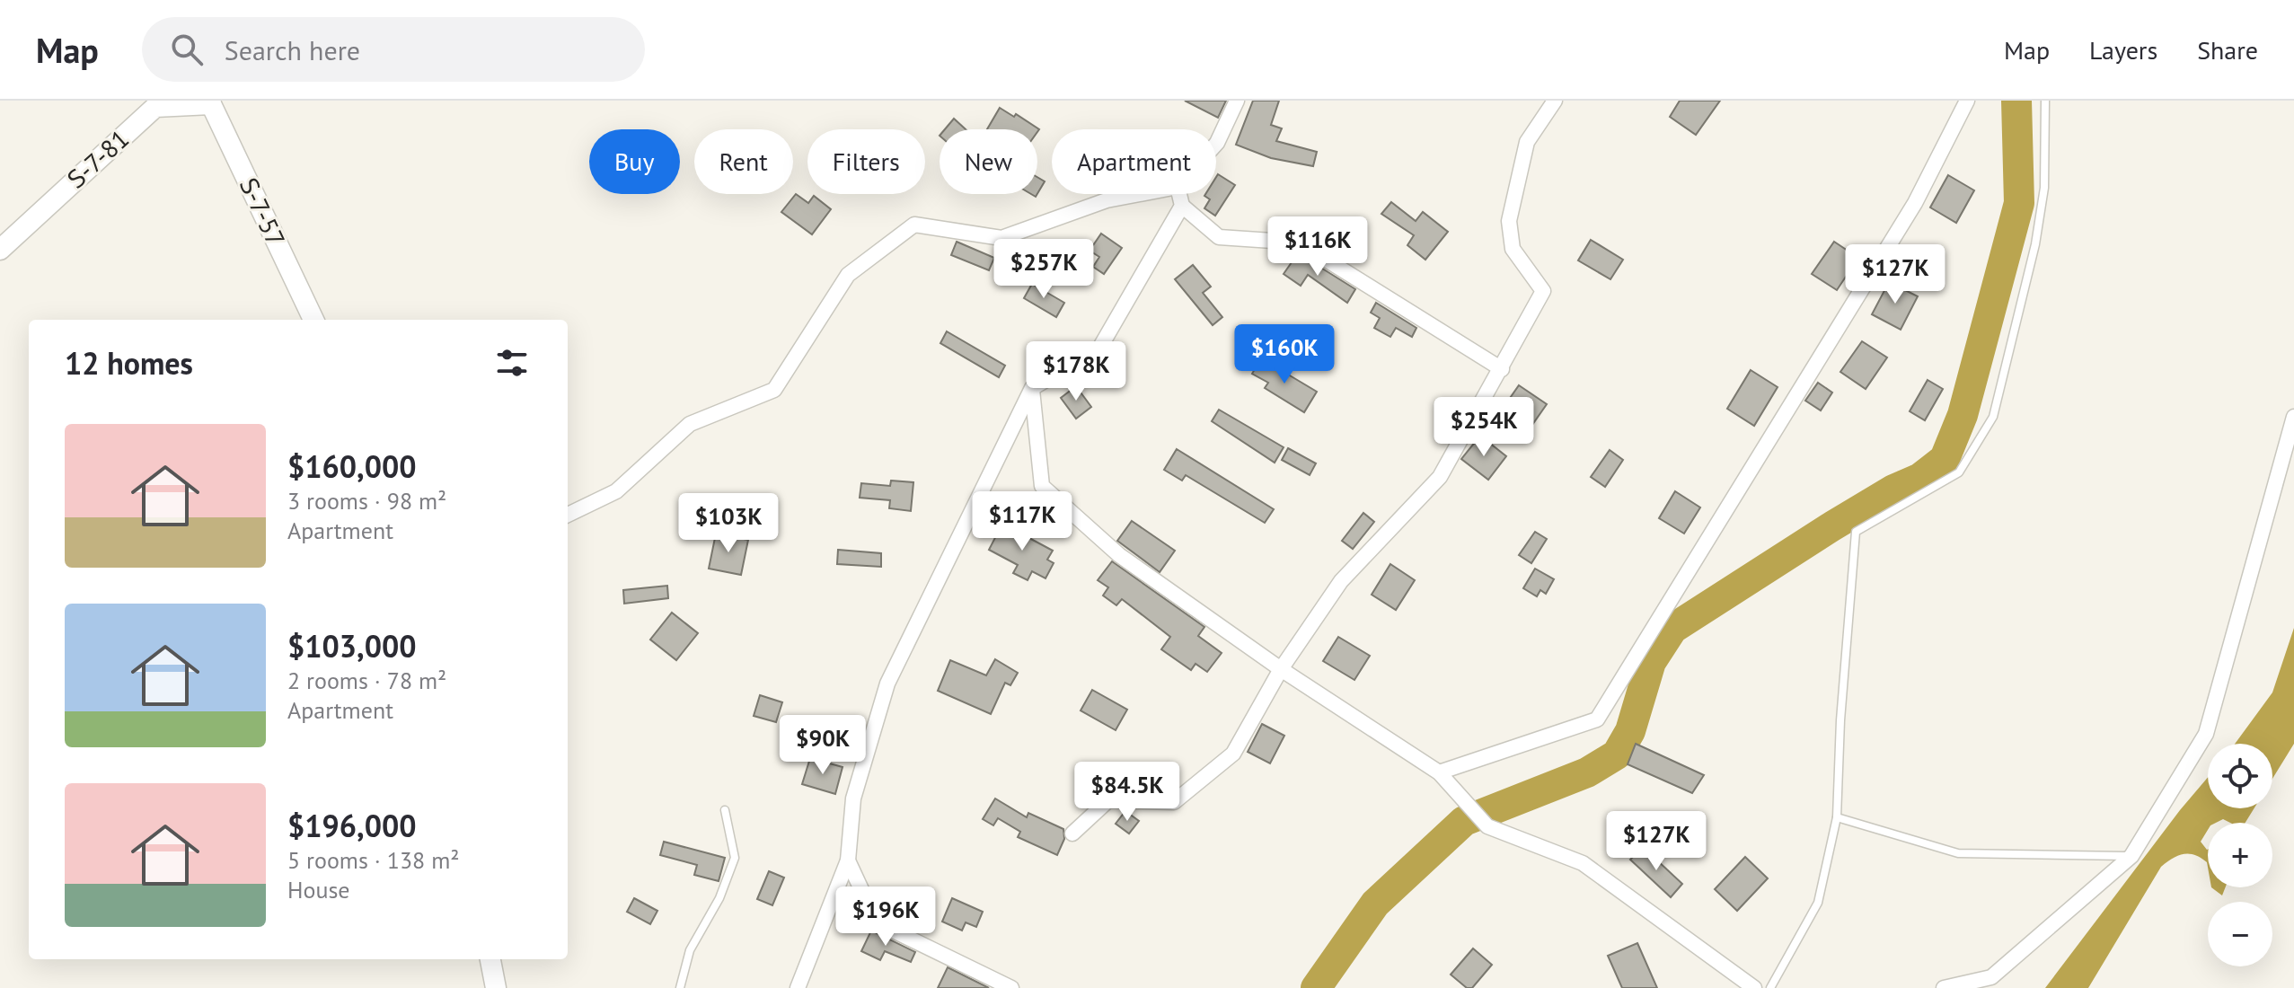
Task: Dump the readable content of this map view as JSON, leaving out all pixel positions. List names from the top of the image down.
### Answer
{
  "streets": {
    "street": ["Տ-7-81", "Տ-7-57"]
  },
  "crossings": [
    ["Տ-7-81", "Տ-7-57"]
  ],
  "page": {
    "header": "Map",
    "search": "Search here",
    "nav": ["Map", "Layers", "Share"],
    "chip": [
      "Buy",
      "Rent",
      "Filters",
      "New",
      "Apartment"
    ],
    "price": [
      "$116K",
      "$257K",
      "$127K",
      "$160K",
      "$178K",
      "$254K",
      "$117K",
      "$103K",
      "$90K",
      "$84.5K",
      "$127K",
      "$196K"
    ],
    "heading": "12 homes",
    "list": [
      {
        "name": "$160,000",
        "note": "3 rooms · 98 m² · Apartment"
      },
      {
        "name": "$103,000",
        "note": "2 rooms · 78 m² · Apartment"
      },
      {
        "name": "$196,000",
        "note": "5 rooms · 138 m² · House"
      }
    ],
    "map_buttons": ["+", "−"]
  }
}
